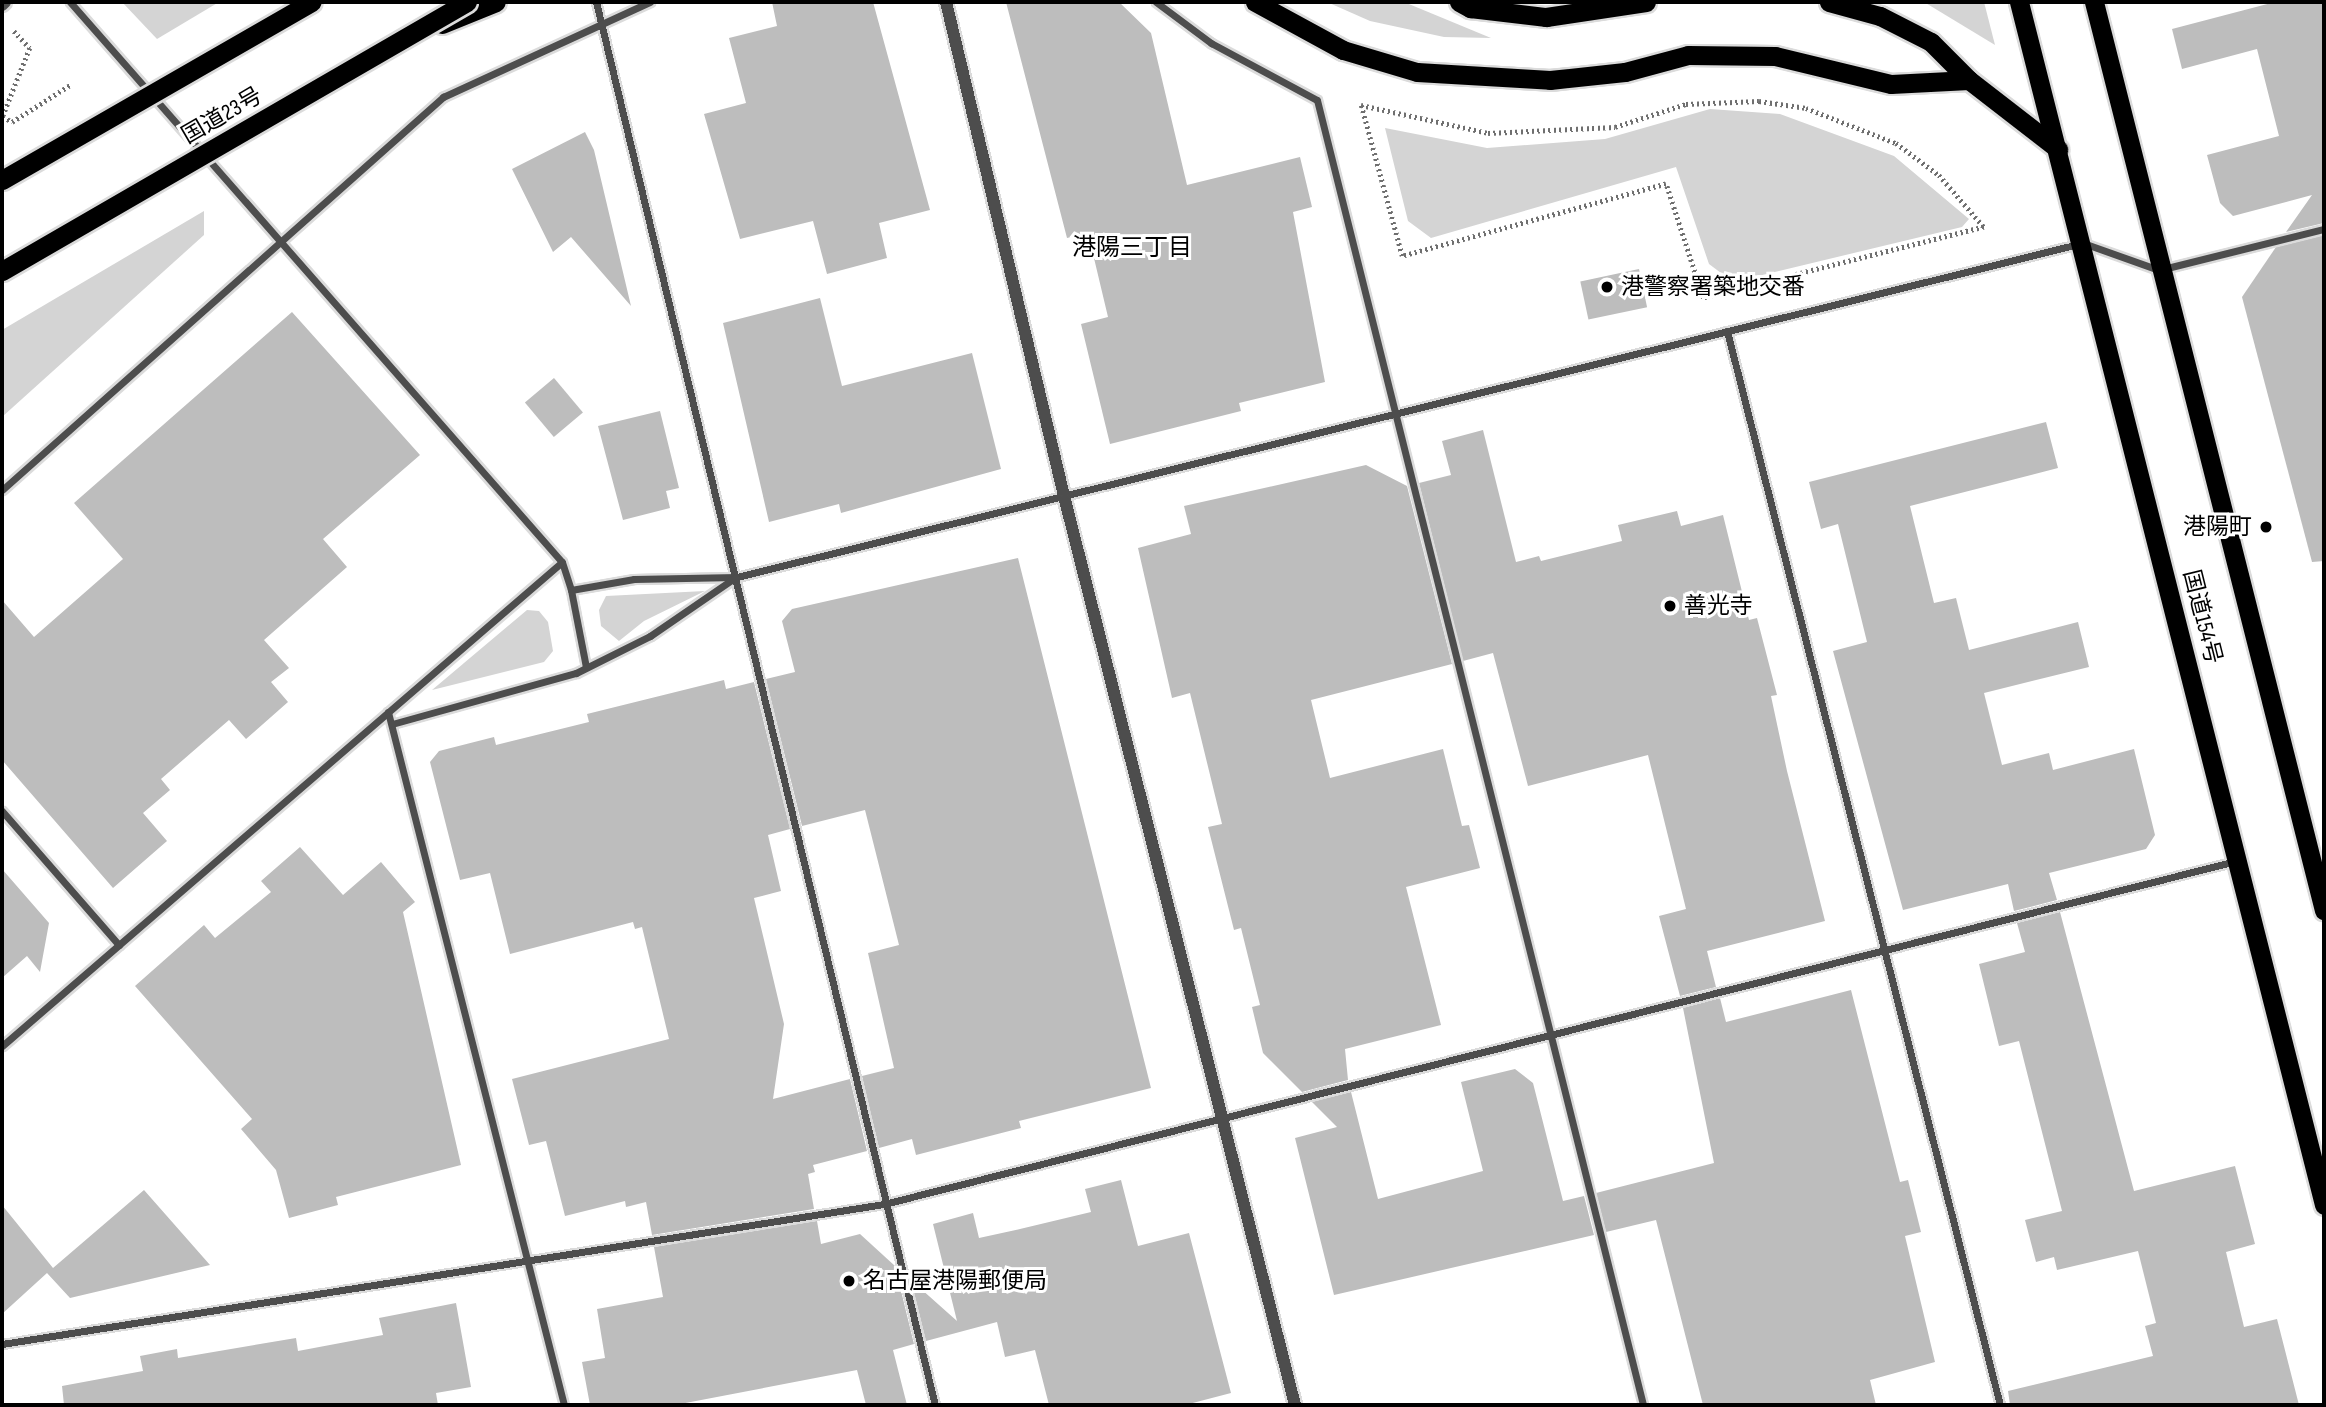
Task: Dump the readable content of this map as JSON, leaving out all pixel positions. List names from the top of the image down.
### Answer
{
  "streets": {
    "highway": ["国道23号", "国道154号"]
  },
  "districts": ["港陽三丁目"],
  "places": [
    "港警察署築地交番",
    "港陽町",
    "善光寺",
    "名古屋港陽郵便局"
  ]
}
